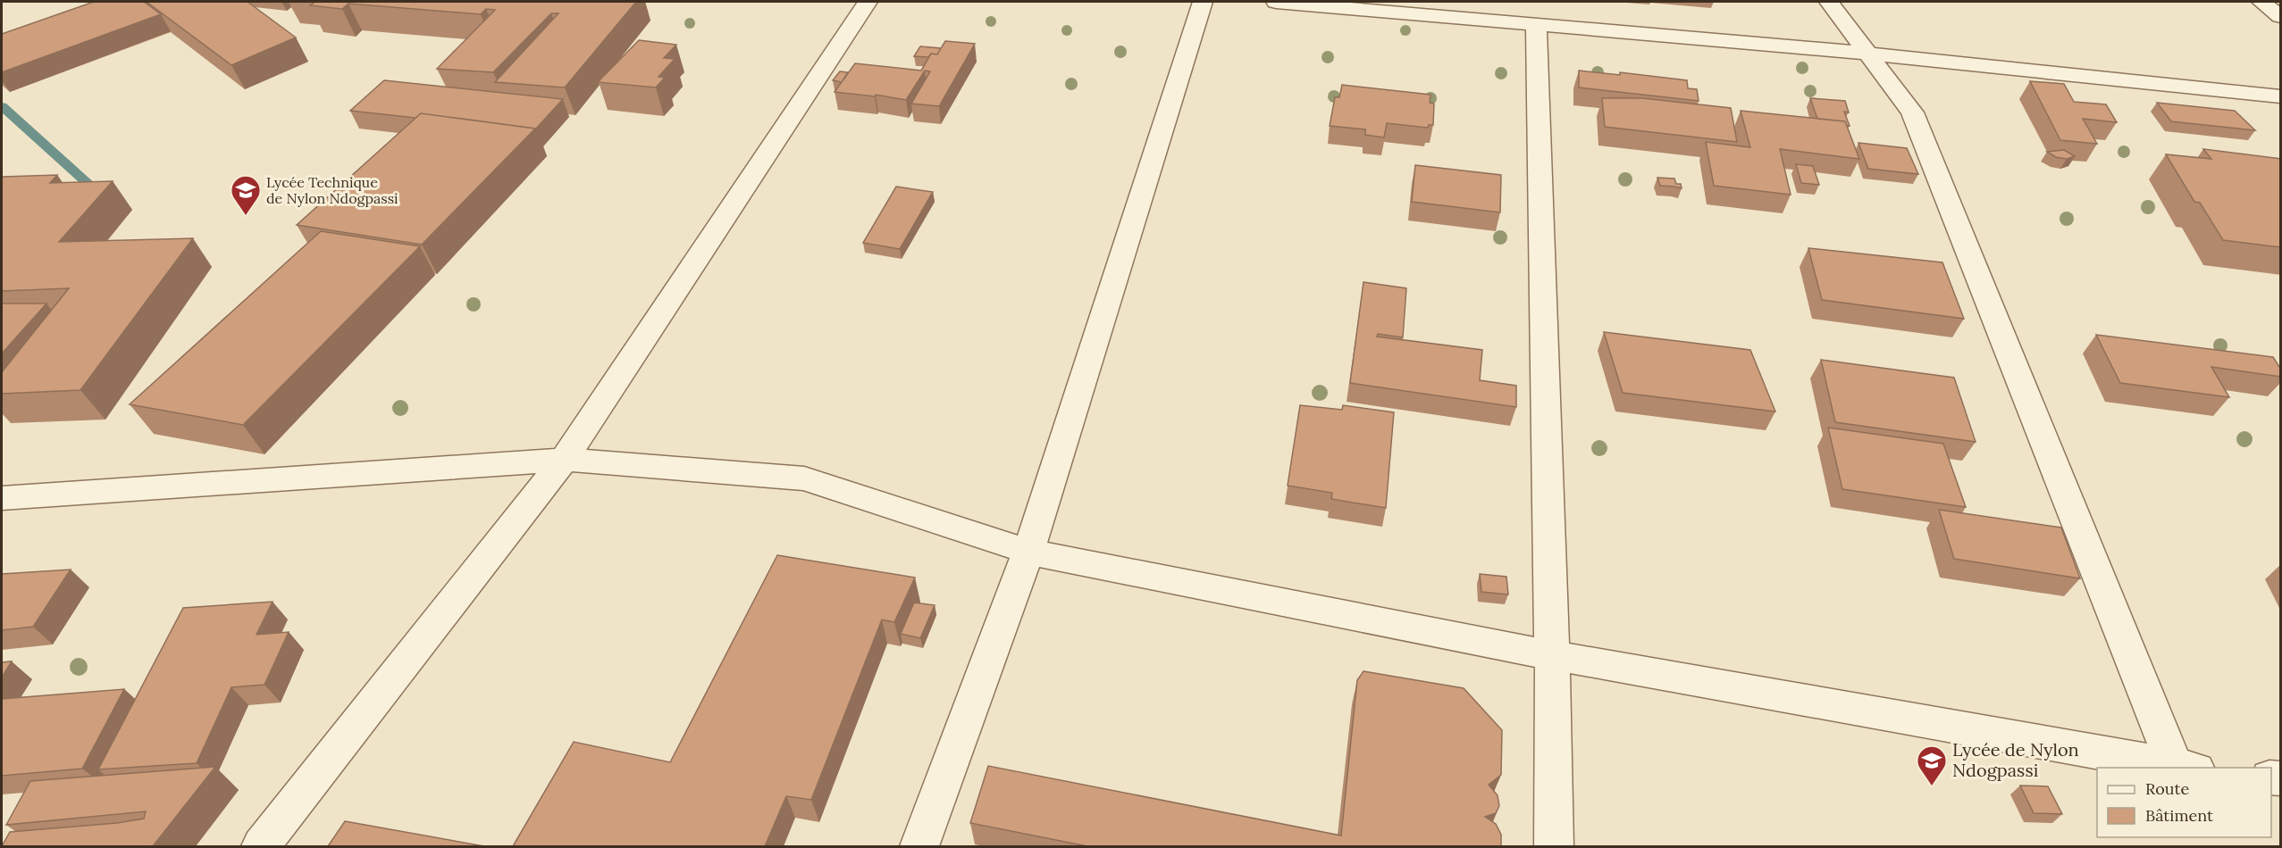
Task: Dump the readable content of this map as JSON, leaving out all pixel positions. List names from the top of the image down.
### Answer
{
  "places": {
    "school or university": ["Lycée Technique de Nylon Ndogpassi", "Lycée de Nylon Ndogpassi"]
  },
  "legend": ["Route", "Bâtiment"]
}
